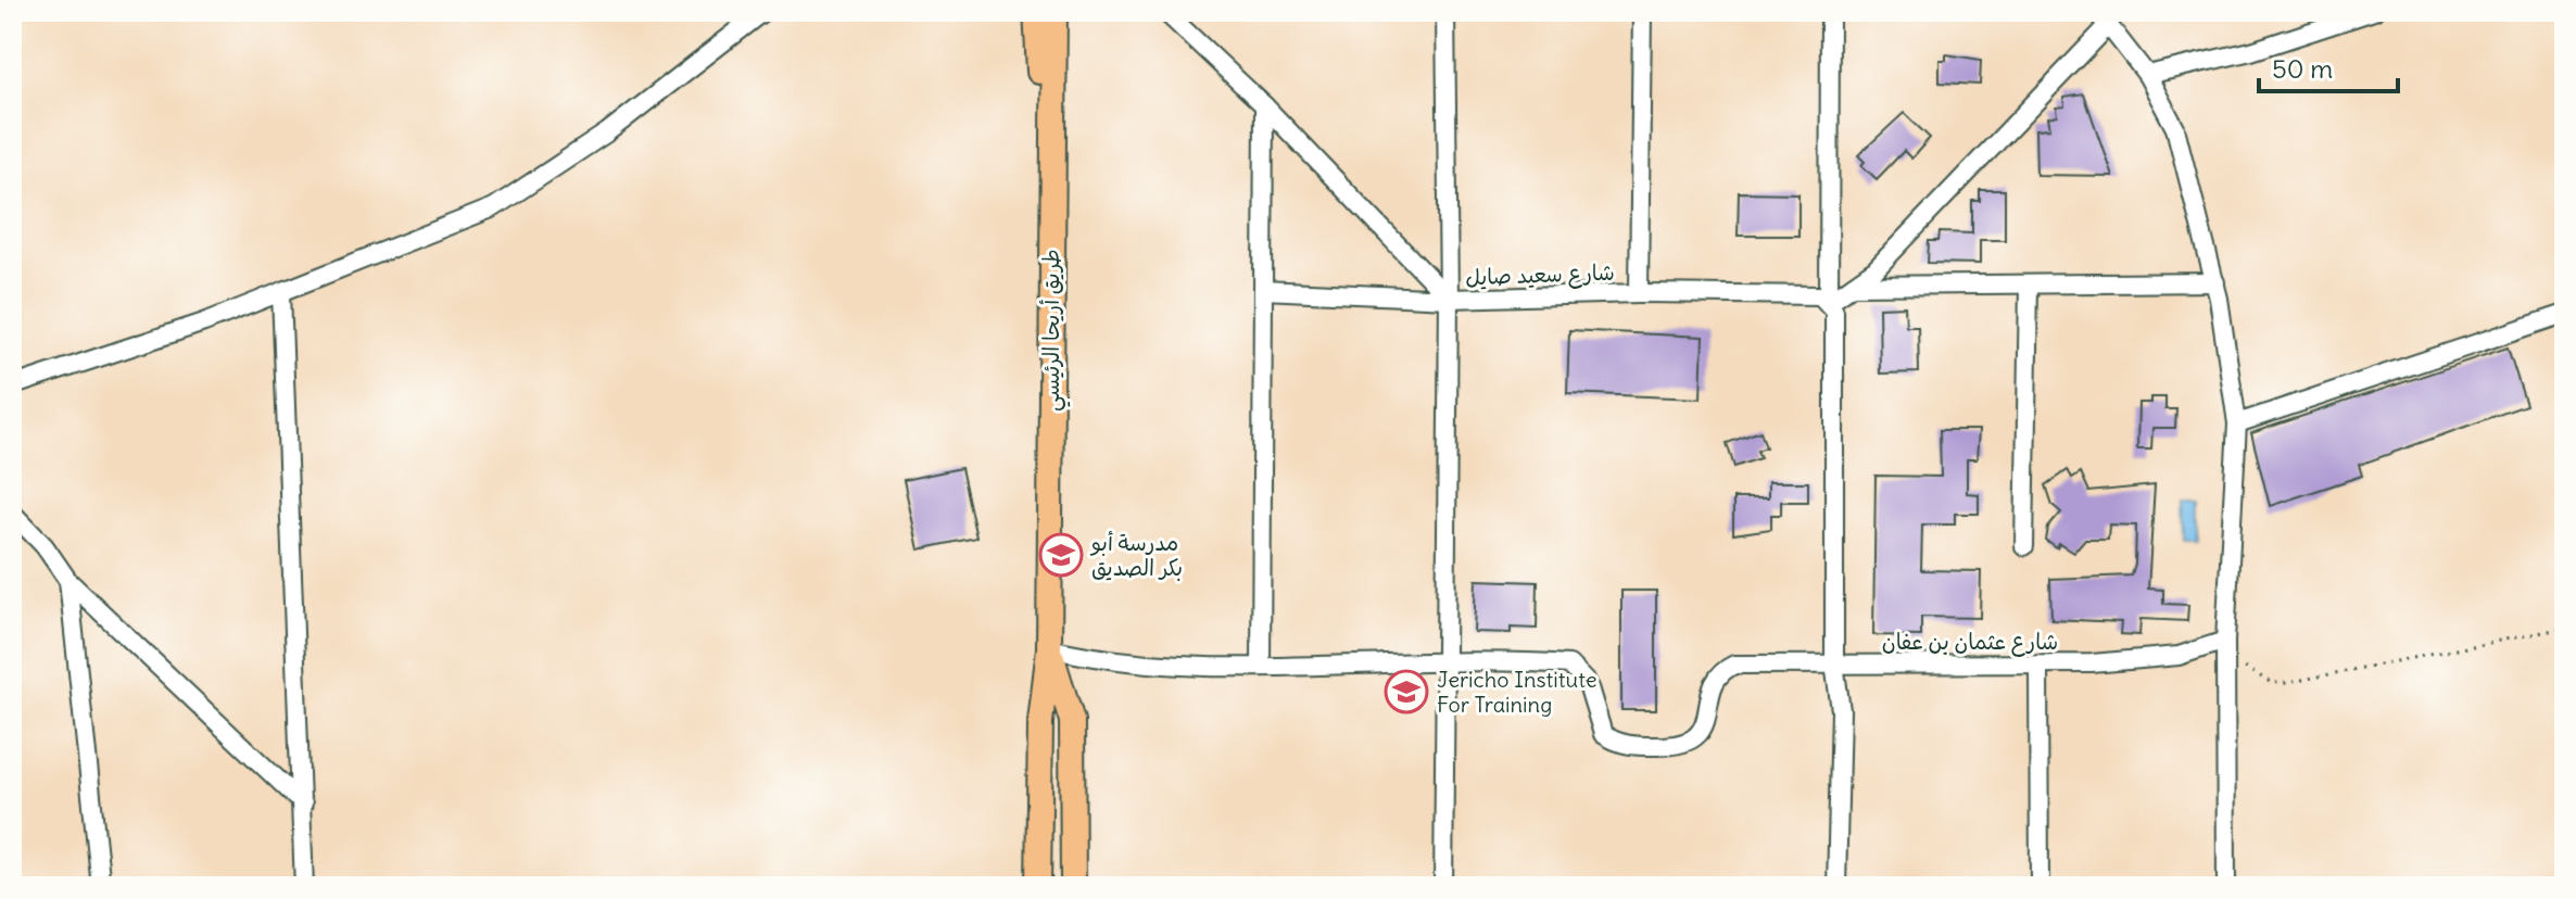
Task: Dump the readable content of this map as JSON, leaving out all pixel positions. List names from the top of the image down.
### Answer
{
  "streets": {
    "main road": ["طريق أريحا الرئيسي"],
    "street": ["شارع سعيد صايل", "شارع عثمان بن عفان"]
  },
  "places": {
    "school or university": ["مدرسة أبو بكر الصديق", "Jericho Institute For Training"]
  },
  "scale_bar": "50 m"
}
